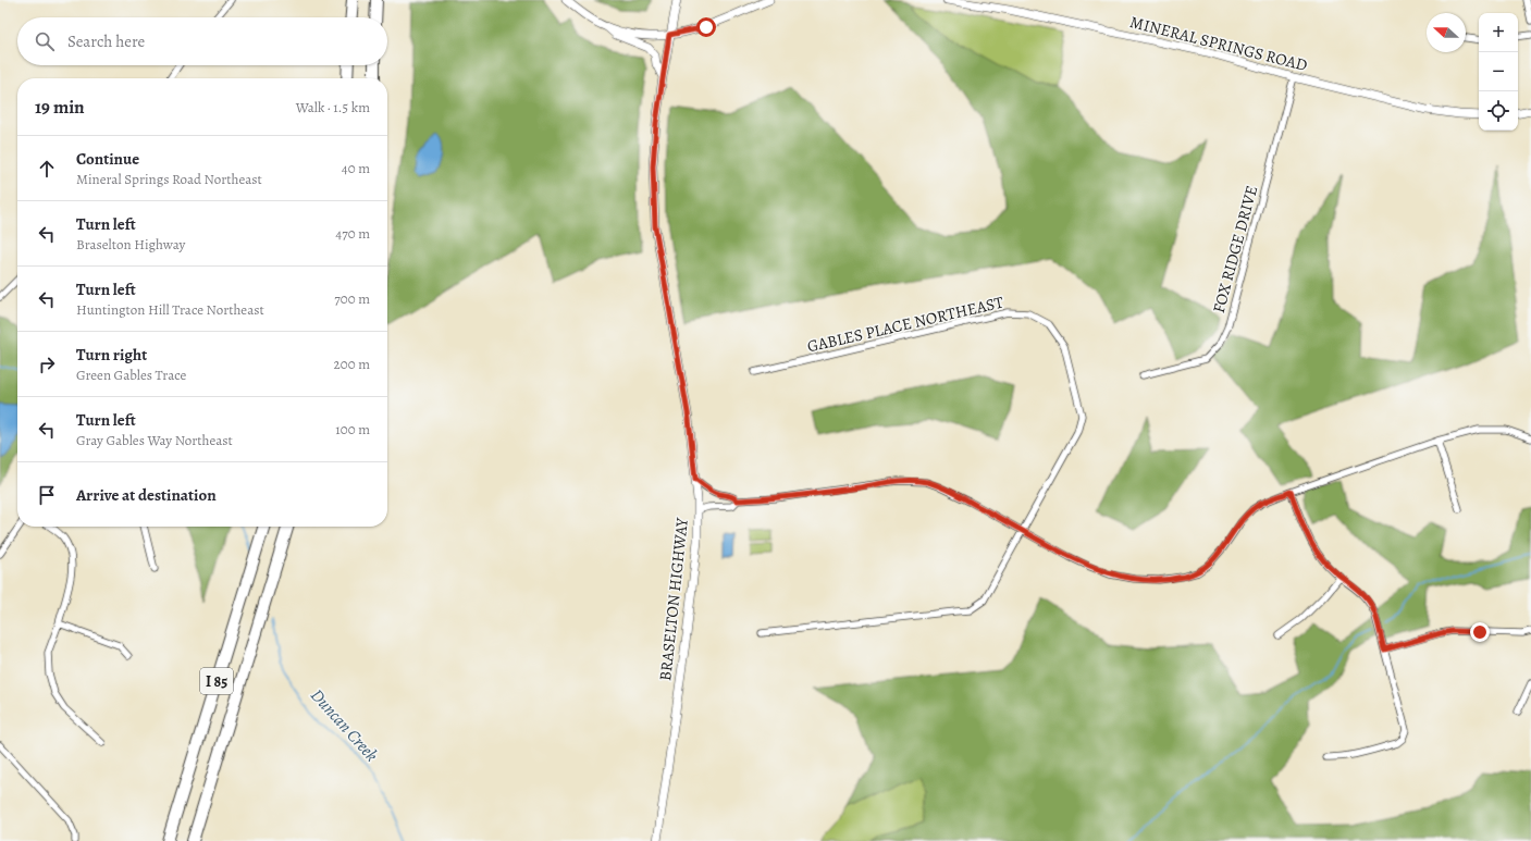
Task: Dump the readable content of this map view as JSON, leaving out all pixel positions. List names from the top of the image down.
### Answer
{
  "streets": {
    "highway": ["I 85"],
    "main road": ["MINERAL SPRINGS ROAD", "BRASELTON HIGHWAY"],
    "street": ["FOX RIDGE DRIVE", "GABLES PLACE NORTHEAST"]
  },
  "crossings": [
    ["MINERAL SPRINGS ROAD", "FOX RIDGE DRIVE"]
  ],
  "water": ["Duncan Creek"],
  "north": "left",
  "page": {
    "map_buttons": ["+", "−"],
    "search": "Search here",
    "heading": ["19 min", "Walk · 1.5 km"],
    "list": [
      ["Continue", "Mineral Springs Road Northeast", "40 m"],
      ["Turn left", "Braselton Highway", "470 m"],
      ["Turn left", "Huntington Hill Trace Northeast", "700 m"],
      ["Turn right", "Green Gables Trace", "200 m"],
      ["Turn left", "Gray Gables Way Northeast", "100 m"],
      "Arrive at destination"
    ]
  }
}
